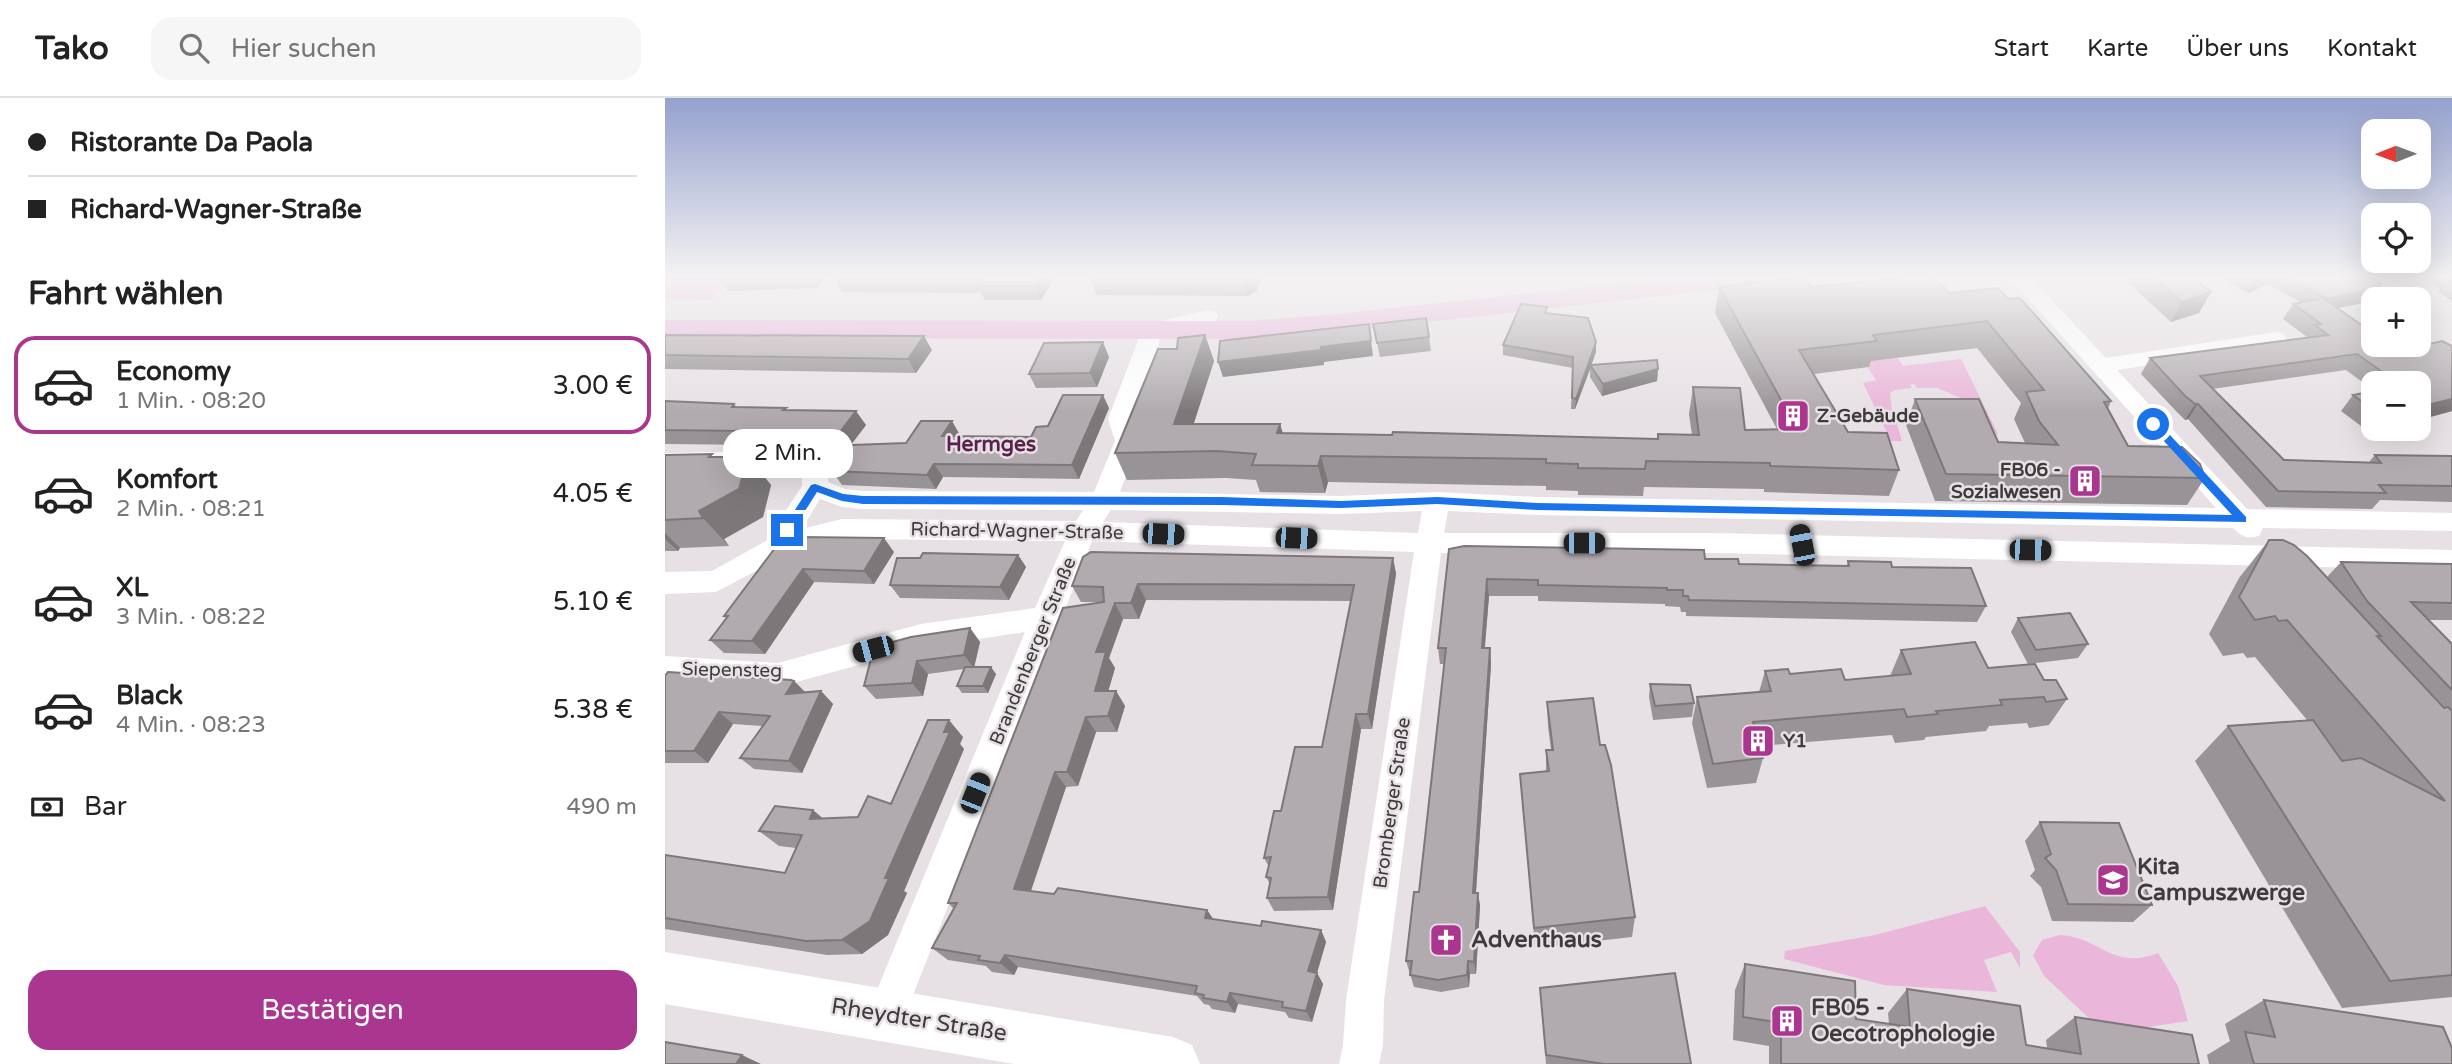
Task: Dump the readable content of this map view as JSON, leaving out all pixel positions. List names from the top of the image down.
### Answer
{
  "streets": {
    "main road": ["Rheydter Straße"],
    "street": [
      "Richard-Wagner-Straße",
      "Brandenberger Straße",
      "Siepensteg",
      "Bromberger Straße"
    ]
  },
  "crossings": [
    ["Richard-Wagner-Straße", "Brandenberger Straße"],
    ["Richard-Wagner-Straße", "Bromberger Straße"],
    ["Brandenberger Straße", "Siepensteg"],
    ["Brandenberger Straße", "Rheydter Straße"]
  ],
  "districts": ["Hermges"],
  "places": {
    "building": [
      "Z-Gebäude",
      "FB06 - Sozialwesen",
      "Y1",
      "FB05 - Oecotrophologie"
    ],
    "school or university": ["Kita Campuszwerge"],
    "church": ["Adventhaus"]
  },
  "north": "left",
  "page": {
    "header": "Tako",
    "search": "Hier suchen",
    "nav": [
      "Start",
      "Karte",
      "Über uns",
      "Kontakt"
    ],
    "banner": ["Ristorante Da Paola", "Richard-Wagner-Straße"],
    "map_buttons": ["+", "−"],
    "heading": "Fahrt wählen",
    "list": [
      {
        "name": "Economy",
        "note": "1 Min. · 08:20",
        "value": "3.00 €"
      },
      {
        "name": "Komfort",
        "note": "2 Min. · 08:21",
        "value": "4.05 €"
      },
      {
        "name": "XL",
        "note": "3 Min. · 08:22",
        "value": "5.10 €"
      },
      {
        "name": "Black",
        "note": "4 Min. · 08:23",
        "value": "5.38 €"
      }
    ],
    "bubble": "2 Min.",
    "pay": ["Bar", "490 m"],
    "buttons": "Bestätigen"
  }
}
